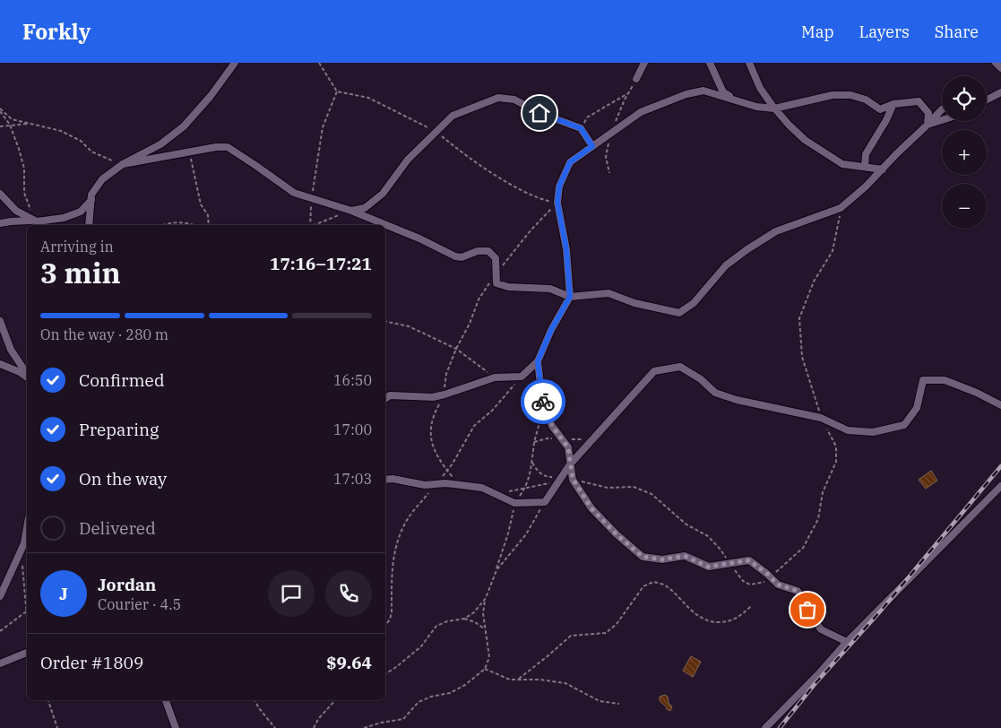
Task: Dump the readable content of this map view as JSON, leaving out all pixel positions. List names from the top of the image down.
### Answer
{
  "page": {
    "header": "Forkly",
    "nav": ["Map", "Layers", "Share"],
    "map_buttons": ["+", "−"],
    "heading": ["3 min", "Arriving in", "17:16–17:21"],
    "panel": [
      "Jordan",
      "Courier · 4.5",
      "Order #1809",
      "$9.64"
    ],
    "bar": "On the way · 280 m",
    "list": [
      ["Confirmed", "16:50"],
      ["Preparing", "17:00"],
      ["On the way", "17:03"],
      "Delivered"
    ],
    "round": "J"
  }
}
